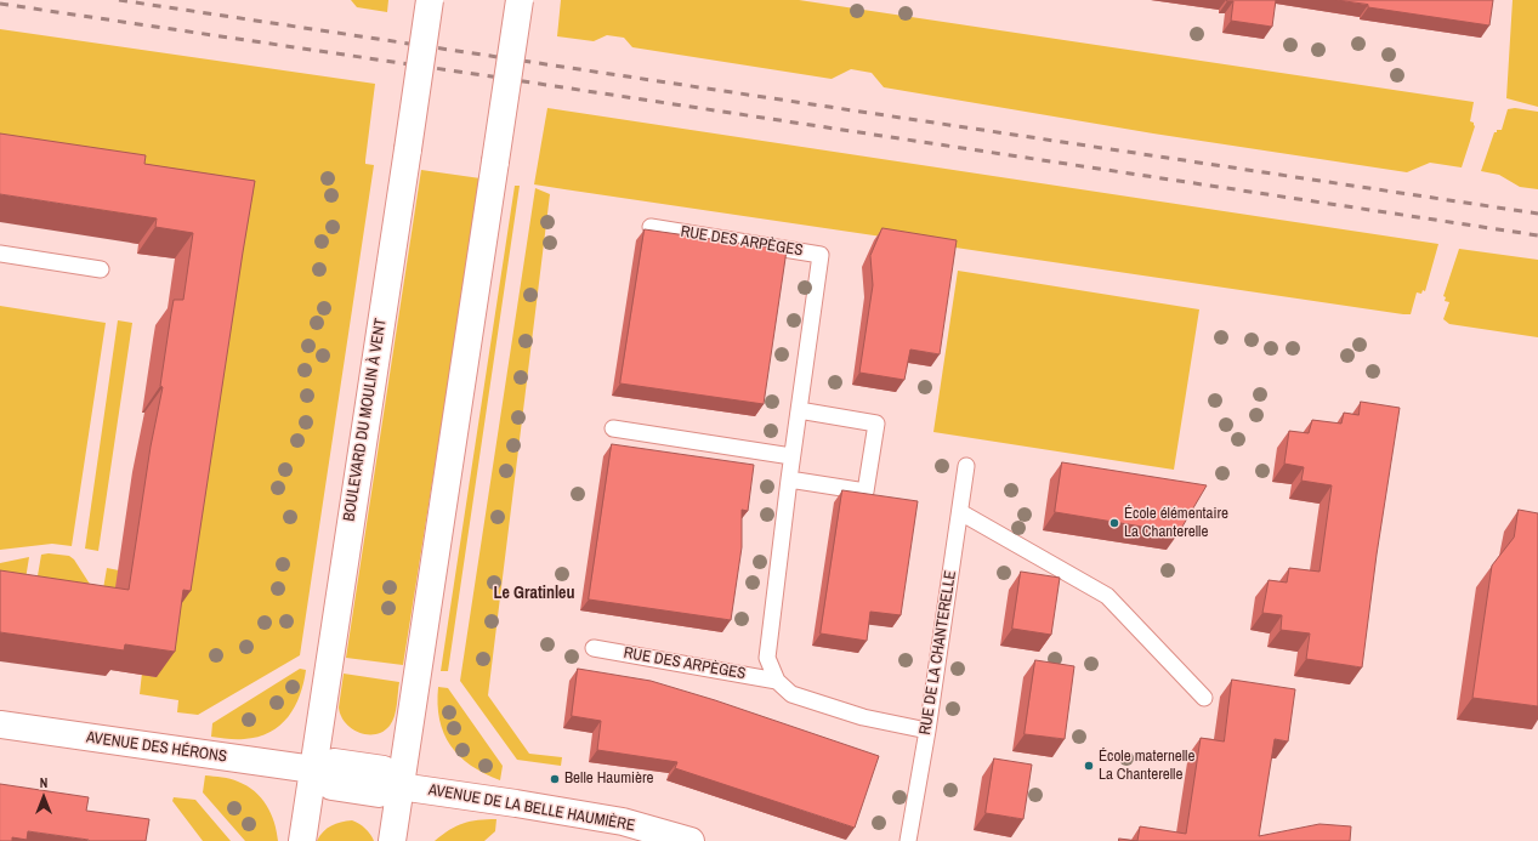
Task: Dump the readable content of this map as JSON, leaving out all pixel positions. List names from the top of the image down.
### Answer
{
  "streets": {
    "main road": ["BOULEVARD DU MOULIN À VENT", "AVENUE DES HÉRONS", "AVENUE DE LA BELLE HAUMIÈRE"],
    "lane": ["RUE DES ARPÈGES", "RUE DE LA CHANTERELLE"]
  },
  "crossings": [
    ["RUE DES ARPÈGES", "RUE DE LA CHANTERELLE"],
    ["BOULEVARD DU MOULIN À VENT", "AVENUE DES HÉRONS"]
  ],
  "districts": ["Le Gratinleu"],
  "places": ["École élémentaire La Chanterelle", "École maternelle La Chanterelle", "Belle Haumière"],
  "north": "top"
}
